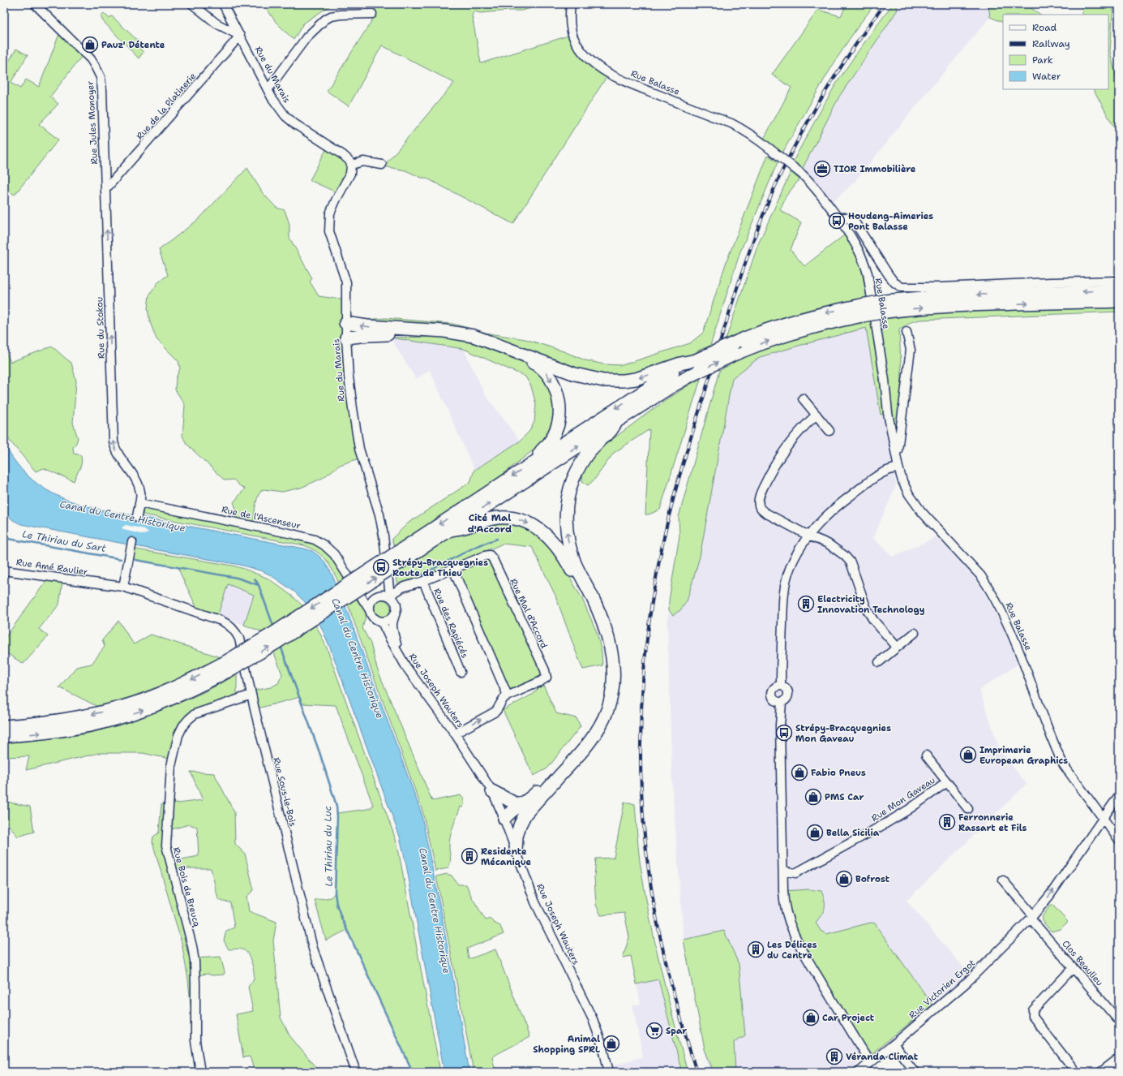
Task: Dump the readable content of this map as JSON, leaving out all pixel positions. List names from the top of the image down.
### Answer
{
  "streets": {
    "street": [
      "Rue du Marais",
      "Rue Balasse",
      "Rue de la Platinerie",
      "Rue Jules Monoyer",
      "Rue du Stokou",
      "Rue de l'Ascenseur",
      "Rue Amé Raulier",
      "Rue Mal d'Accord",
      "Rue des Rapiécés",
      "Rue Joseph Wauters",
      "Rue Sous-le-Bois",
      "Rue Mon Gaveau",
      "Rue Bois de Breucq",
      "Clos Beaulieu",
      "Rue Victorien Ergot"
    ]
  },
  "crossings": [
    ["Rue du Marais", "Rue de la Platinerie"],
    ["Rue du Marais", "Rue de l'Ascenseur"],
    ["Rue du Marais", "Rue Joseph Wauters"],
    ["Rue Balasse", "Rue Victorien Ergot"],
    ["Rue de la Platinerie", "Rue Jules Monoyer"],
    ["Rue de la Platinerie", "Rue du Stokou"],
    ["Rue Jules Monoyer", "Rue du Stokou"],
    ["Rue du Stokou", "Rue de l'Ascenseur"],
    ["Rue de l'Ascenseur", "Rue Joseph Wauters"],
    ["Rue Amé Raulier", "Rue Sous-le-Bois"],
    ["Rue Mal d'Accord", "Rue des Rapiécés"],
    ["Rue Mal d'Accord", "Rue Joseph Wauters"],
    ["Rue Sous-le-Bois", "Rue Bois de Breucq"],
    ["Clos Beaulieu", "Rue Victorien Ergot"]
  ],
  "one_way": ["Rue du Stokou"],
  "districts": ["Cité Mal d'Accord"],
  "water": ["Canal du Centre Historique", "Le Thiriau du Sart", "Le Thiriau du Luc"],
  "places": {
    "shop": [
      "Pauz' Détente",
      "Imprimerie European Graphics",
      "Fabio Pneus",
      "PMS Car",
      "Bella Sicilia",
      "Bofrost",
      "Car Project",
      "Animal Shopping SPRL"
    ],
    "office": ["TIOR Immobilière"],
    "bus stop": ["Houdeng-Aimeries Pont Balasse", "Strépy-Bracquegnies Route de Thieu", "Strépy-Bracquegnies Mon Gaveau"],
    "building": [
      "Electricity Innovation Technology",
      "Ferronnerie Rassart et Fils",
      "Residente Mécanique",
      "Les Délices du Centre",
      "Véranda Climat"
    ],
    "supermarket": ["Spar"]
  },
  "legend": [
    "Road",
    "Railway",
    "Park",
    "Water"
  ]
}
